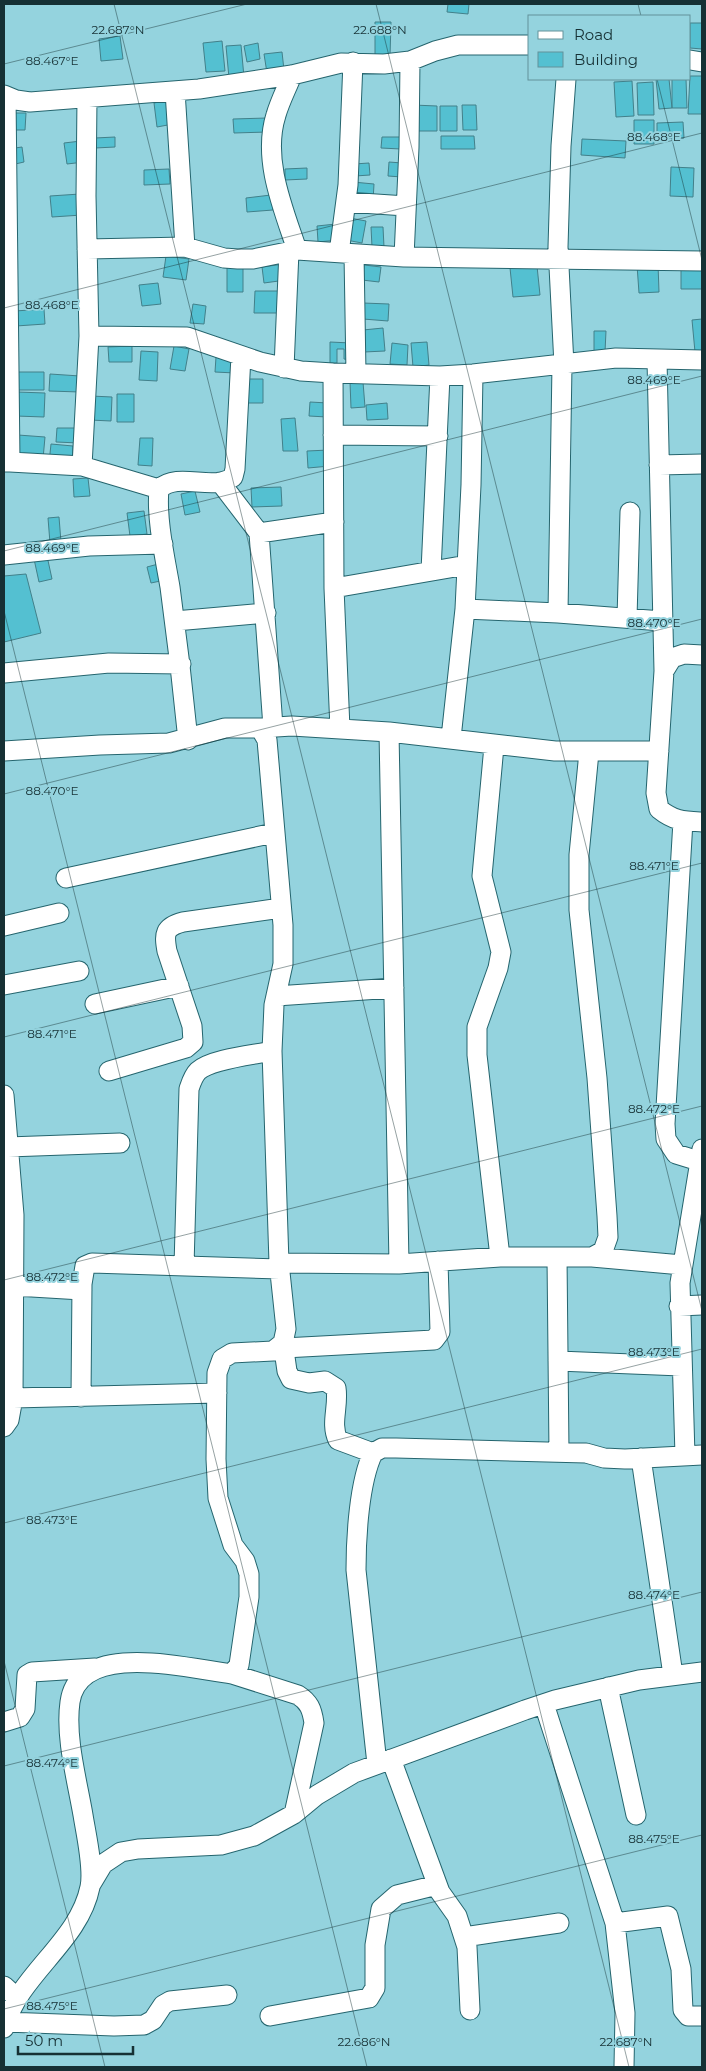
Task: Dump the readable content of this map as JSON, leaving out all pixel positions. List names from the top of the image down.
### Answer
{
  "legend": ["Road", "Building"],
  "scale_bar": "50 m",
  "coordinates": [
    "22.687°N",
    "22.688°N",
    "88.467°E",
    "88.468°E",
    "88.469°E",
    "88.470°E",
    "88.471°E",
    "88.472°E",
    "88.473°E",
    "88.474°E",
    "88.475°E",
    "22.686°N"
  ]
}
